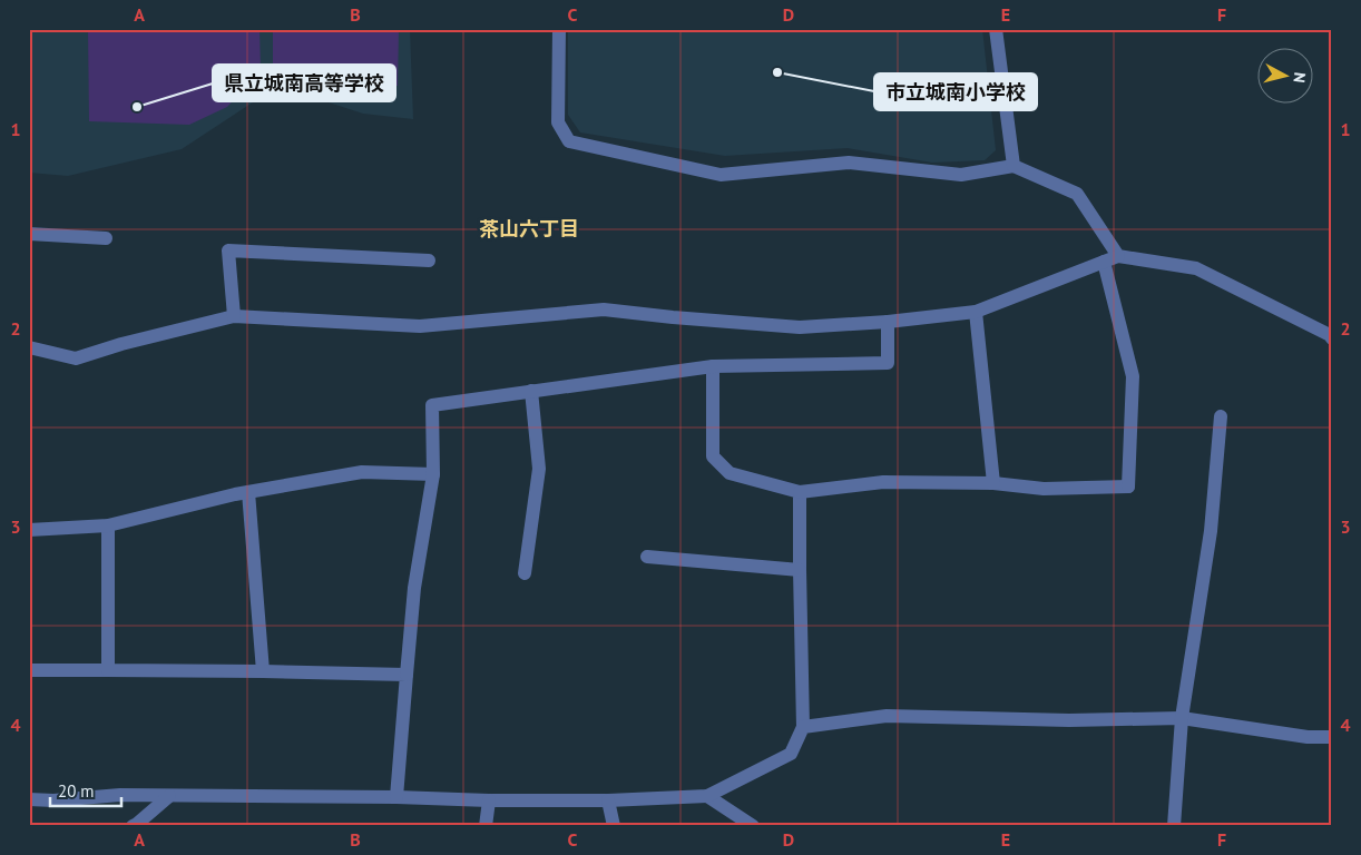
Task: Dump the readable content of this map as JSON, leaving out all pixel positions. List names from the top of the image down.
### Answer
{
  "districts": ["茶山六丁目"],
  "places": ["市立城南小学校", "県立城南高等学校"],
  "scale_bar": "20 m",
  "north": "right",
  "grid": {
    "columns": [
      "A",
      "B",
      "C",
      "D",
      "E",
      "F"
    ],
    "rows": [
      "1",
      "2",
      "3",
      "4"
    ]
  }
}
